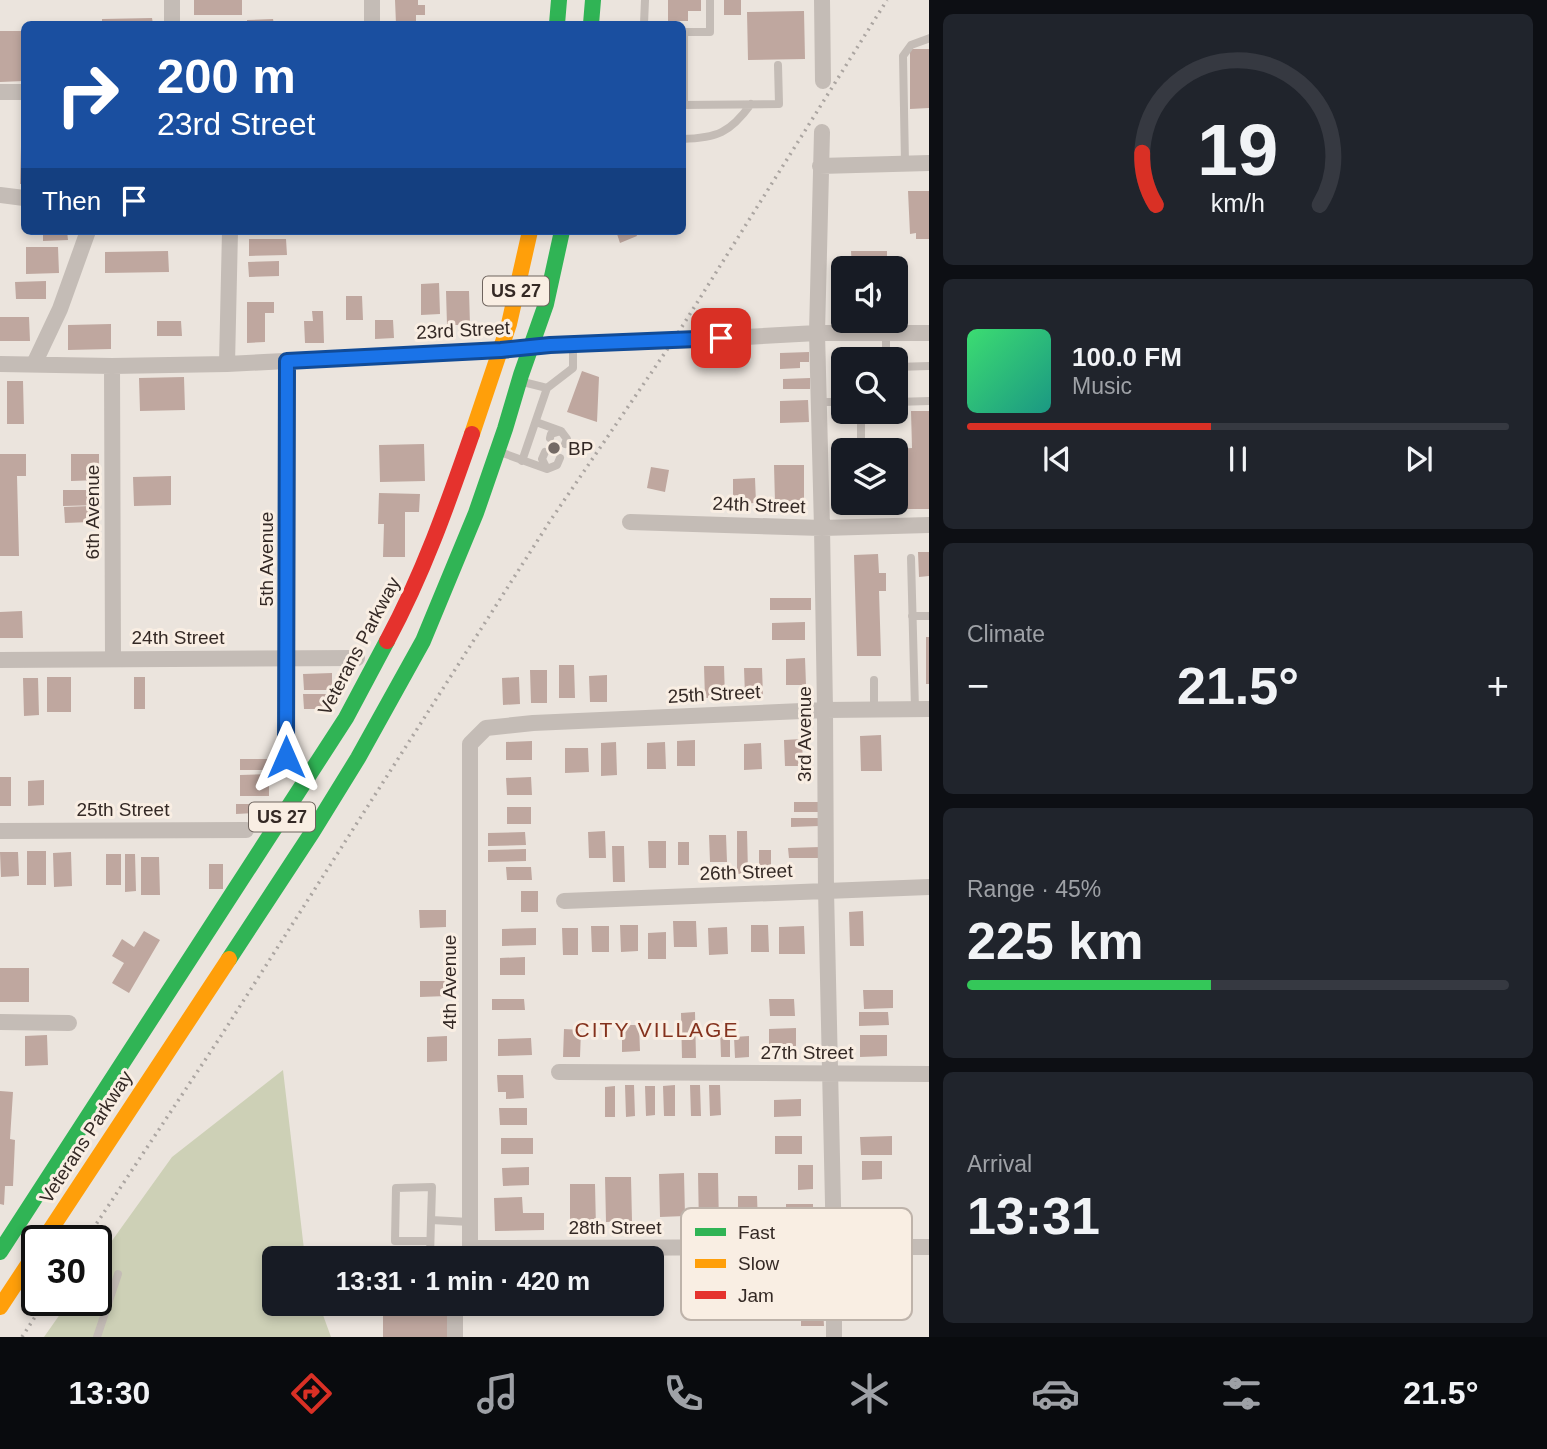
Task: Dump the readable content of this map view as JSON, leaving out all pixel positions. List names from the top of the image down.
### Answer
{
  "streets": {
    "main road": ["US 27", "Veterans Parkway"],
    "street": [
      "23rd Street",
      "24th Street",
      "6th Avenue",
      "5th Avenue",
      "25th Street",
      "3rd Avenue",
      "26th Street",
      "4th Avenue",
      "27th Street"
    ]
  },
  "crossings": [
    ["23rd Street", "6th Avenue"],
    ["23rd Street", "5th Avenue"],
    ["23rd Street", "Veterans Parkway"],
    ["23rd Street", "3rd Avenue"],
    ["24th Street", "6th Avenue"],
    ["24th Street", "5th Avenue"],
    ["24th Street", "3rd Avenue"],
    ["25th Street", "3rd Avenue"],
    ["25th Street", "4th Avenue"],
    ["3rd Avenue", "26th Street"],
    ["3rd Avenue", "27th Street"]
  ],
  "districts": ["CITY VILLAGE"],
  "places": ["BP"],
  "legend": ["Fast", "Slow", "Jam"],
  "page": {
    "turn": ["200 m", "23rd Street"],
    "then": "Then",
    "song": ["100.0 FM", "Music"],
    "tile": [
      "Climate",
      ["Range · 45%", "225 km"],
      ["Arrival", "13:31"]
    ],
    "heat": ["−", "21.5°", "+"],
    "limit": "30",
    "trip": "13:31 · 1 min · 420 m",
    "tabs": ["13:30", "21.5°"],
    "gauge": ["19", "km/h"]
  }
}
